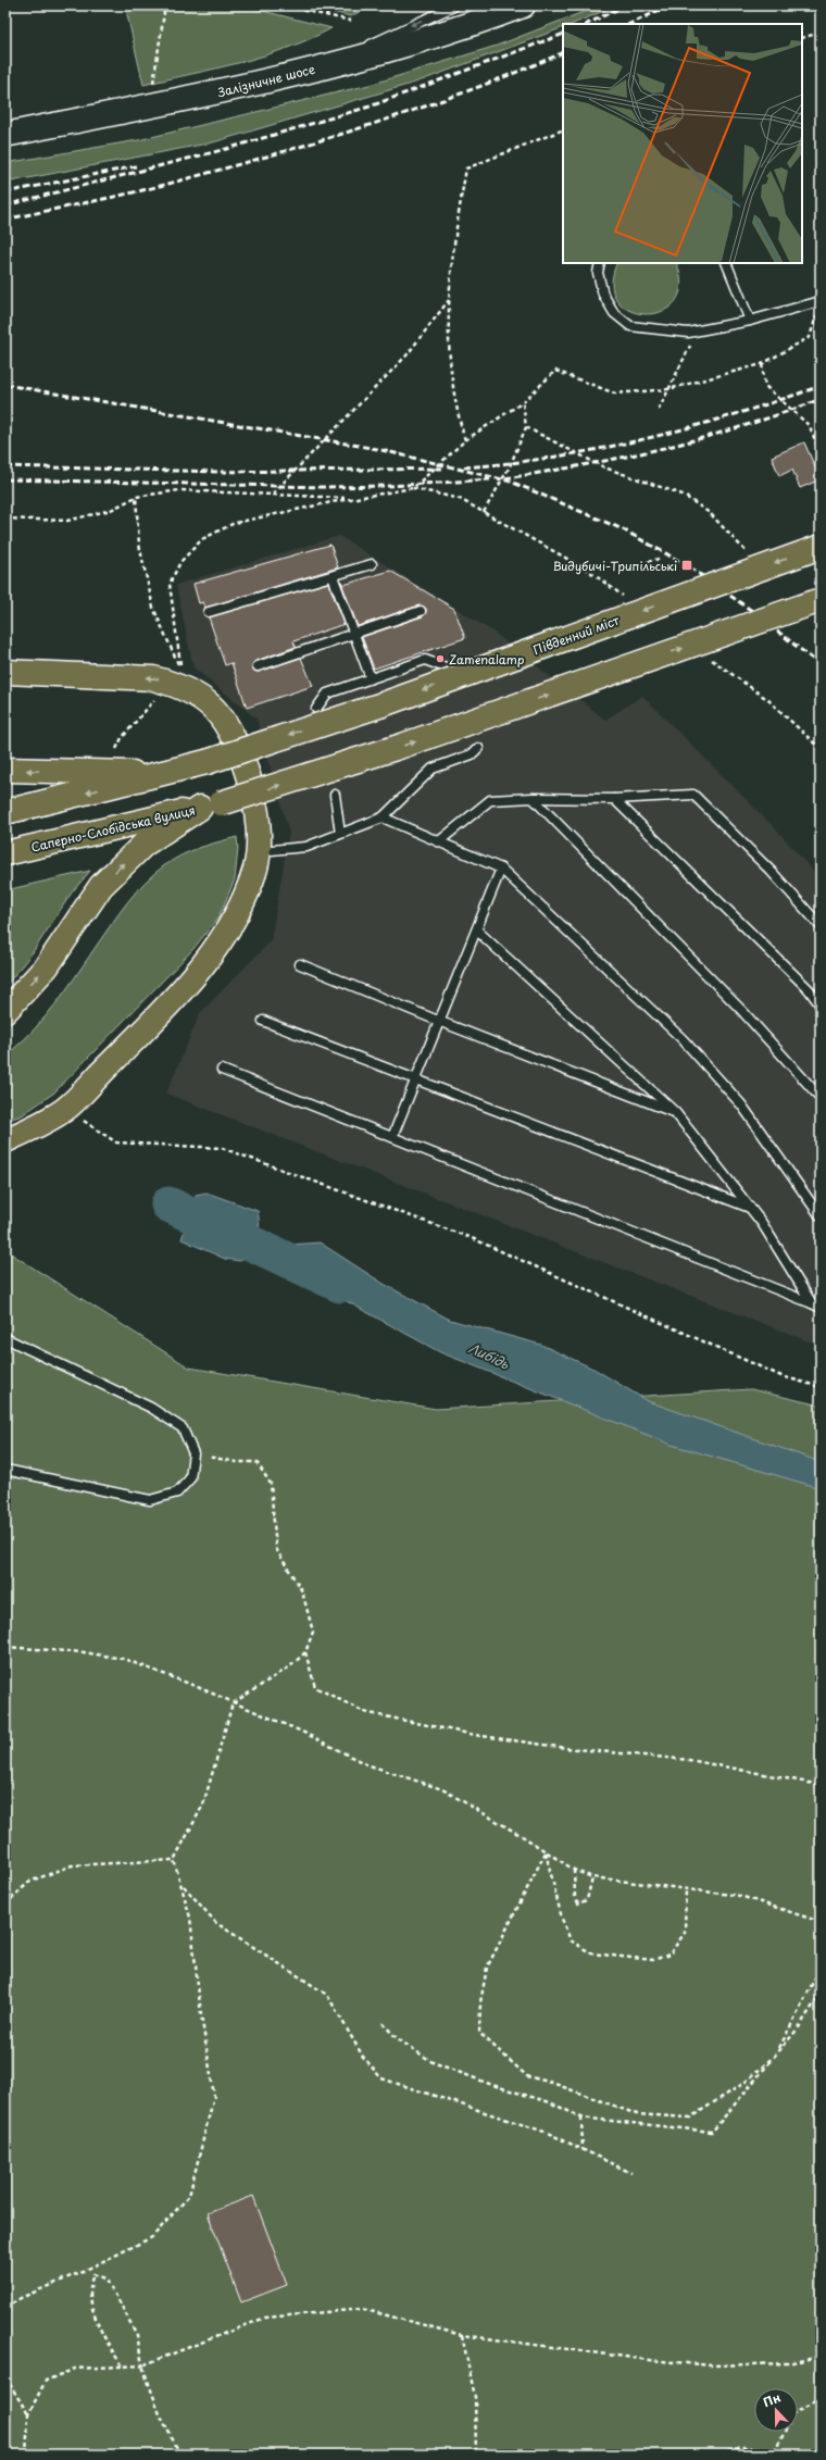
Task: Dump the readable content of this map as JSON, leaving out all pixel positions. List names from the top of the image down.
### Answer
{
  "streets": {
    "main road": ["Південний міст", "Саперно-Слобідська вулиця"],
    "street": ["Залізничне шосе"]
  },
  "water": ["Либідь"],
  "places": {
    "transit": ["Видубичі-Трипільські"],
    "other": ["Zamenalamp"]
  },
  "north": "top"
}
